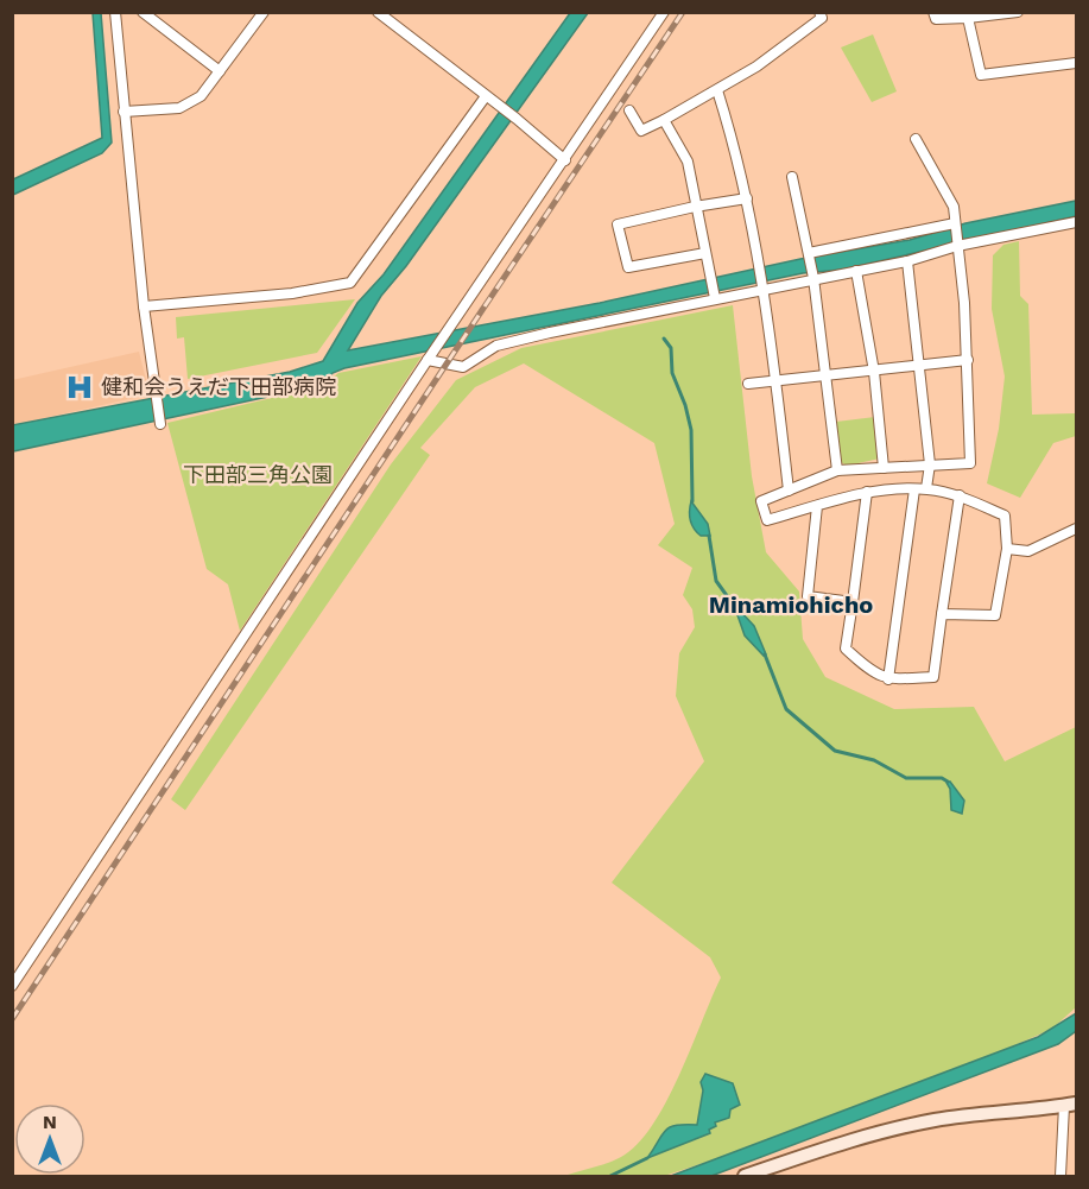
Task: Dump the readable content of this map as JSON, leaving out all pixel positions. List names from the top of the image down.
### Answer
{
  "districts": ["Minamiohicho"],
  "parks": ["下田部三角公園"],
  "places": {
    "hospital": ["健和会うえだ下田部病院"]
  },
  "north": "top"
}
